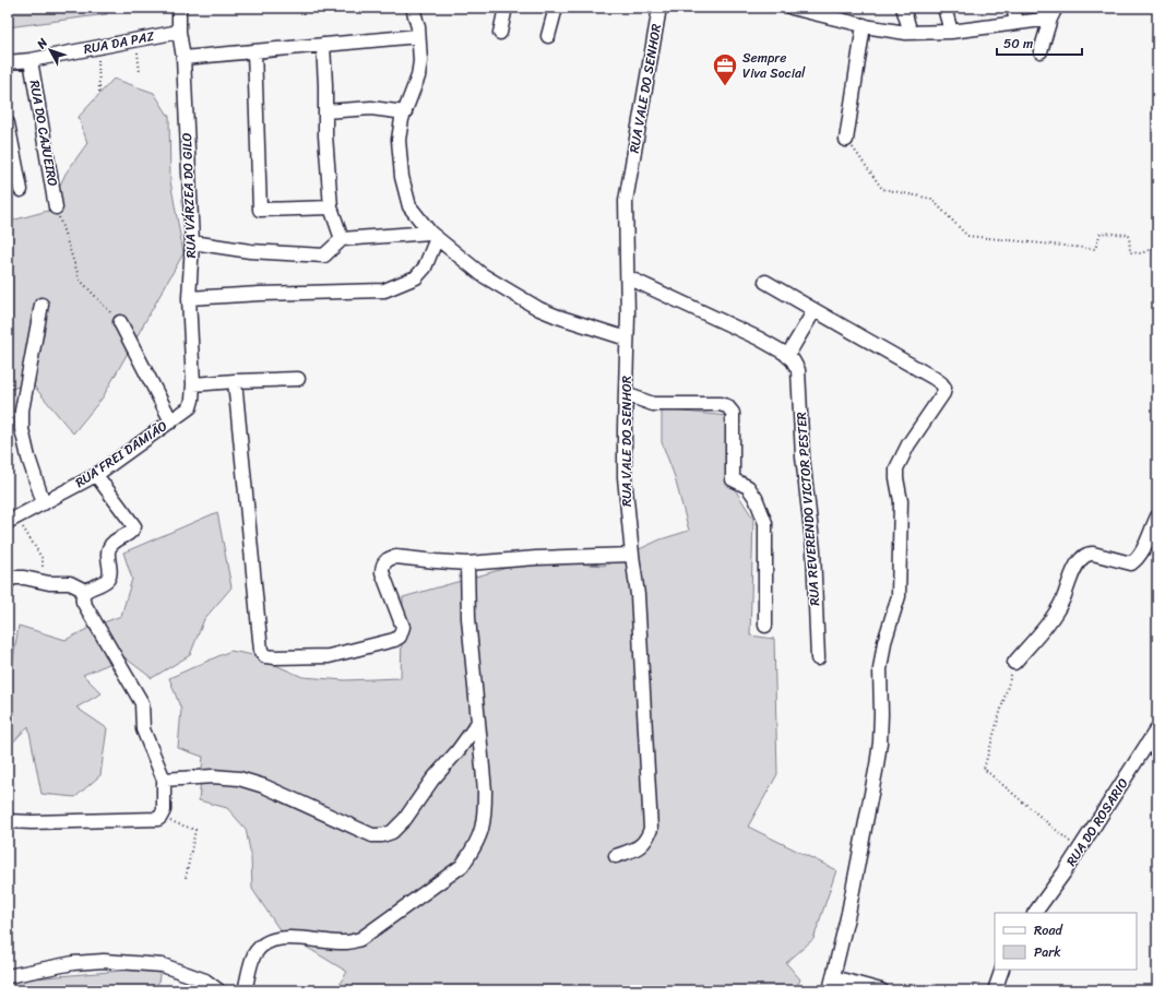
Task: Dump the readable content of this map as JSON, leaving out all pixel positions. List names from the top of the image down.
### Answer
{
  "streets": {
    "street": [
      "RUA DA PAZ",
      "RUA VALE DO SENHOR",
      "RUA DO CAJUEIRO",
      "RUA VÁRZEA DO GILO",
      "RUA FREI DAMIÃO",
      "RUA REVERENDO VICTOR PESTER",
      "RUA DO ROSARIO"
    ]
  },
  "crossings": [
    ["RUA DA PAZ", "RUA DO CAJUEIRO"],
    ["RUA DA PAZ", "RUA VÁRZEA DO GILO"],
    ["RUA VÁRZEA DO GILO", "RUA FREI DAMIÃO"]
  ],
  "places": {
    "office": ["Sempre Viva Social"]
  },
  "legend": ["Road", "Park"],
  "scale_bar": "50 m",
  "north": "top left"
}
